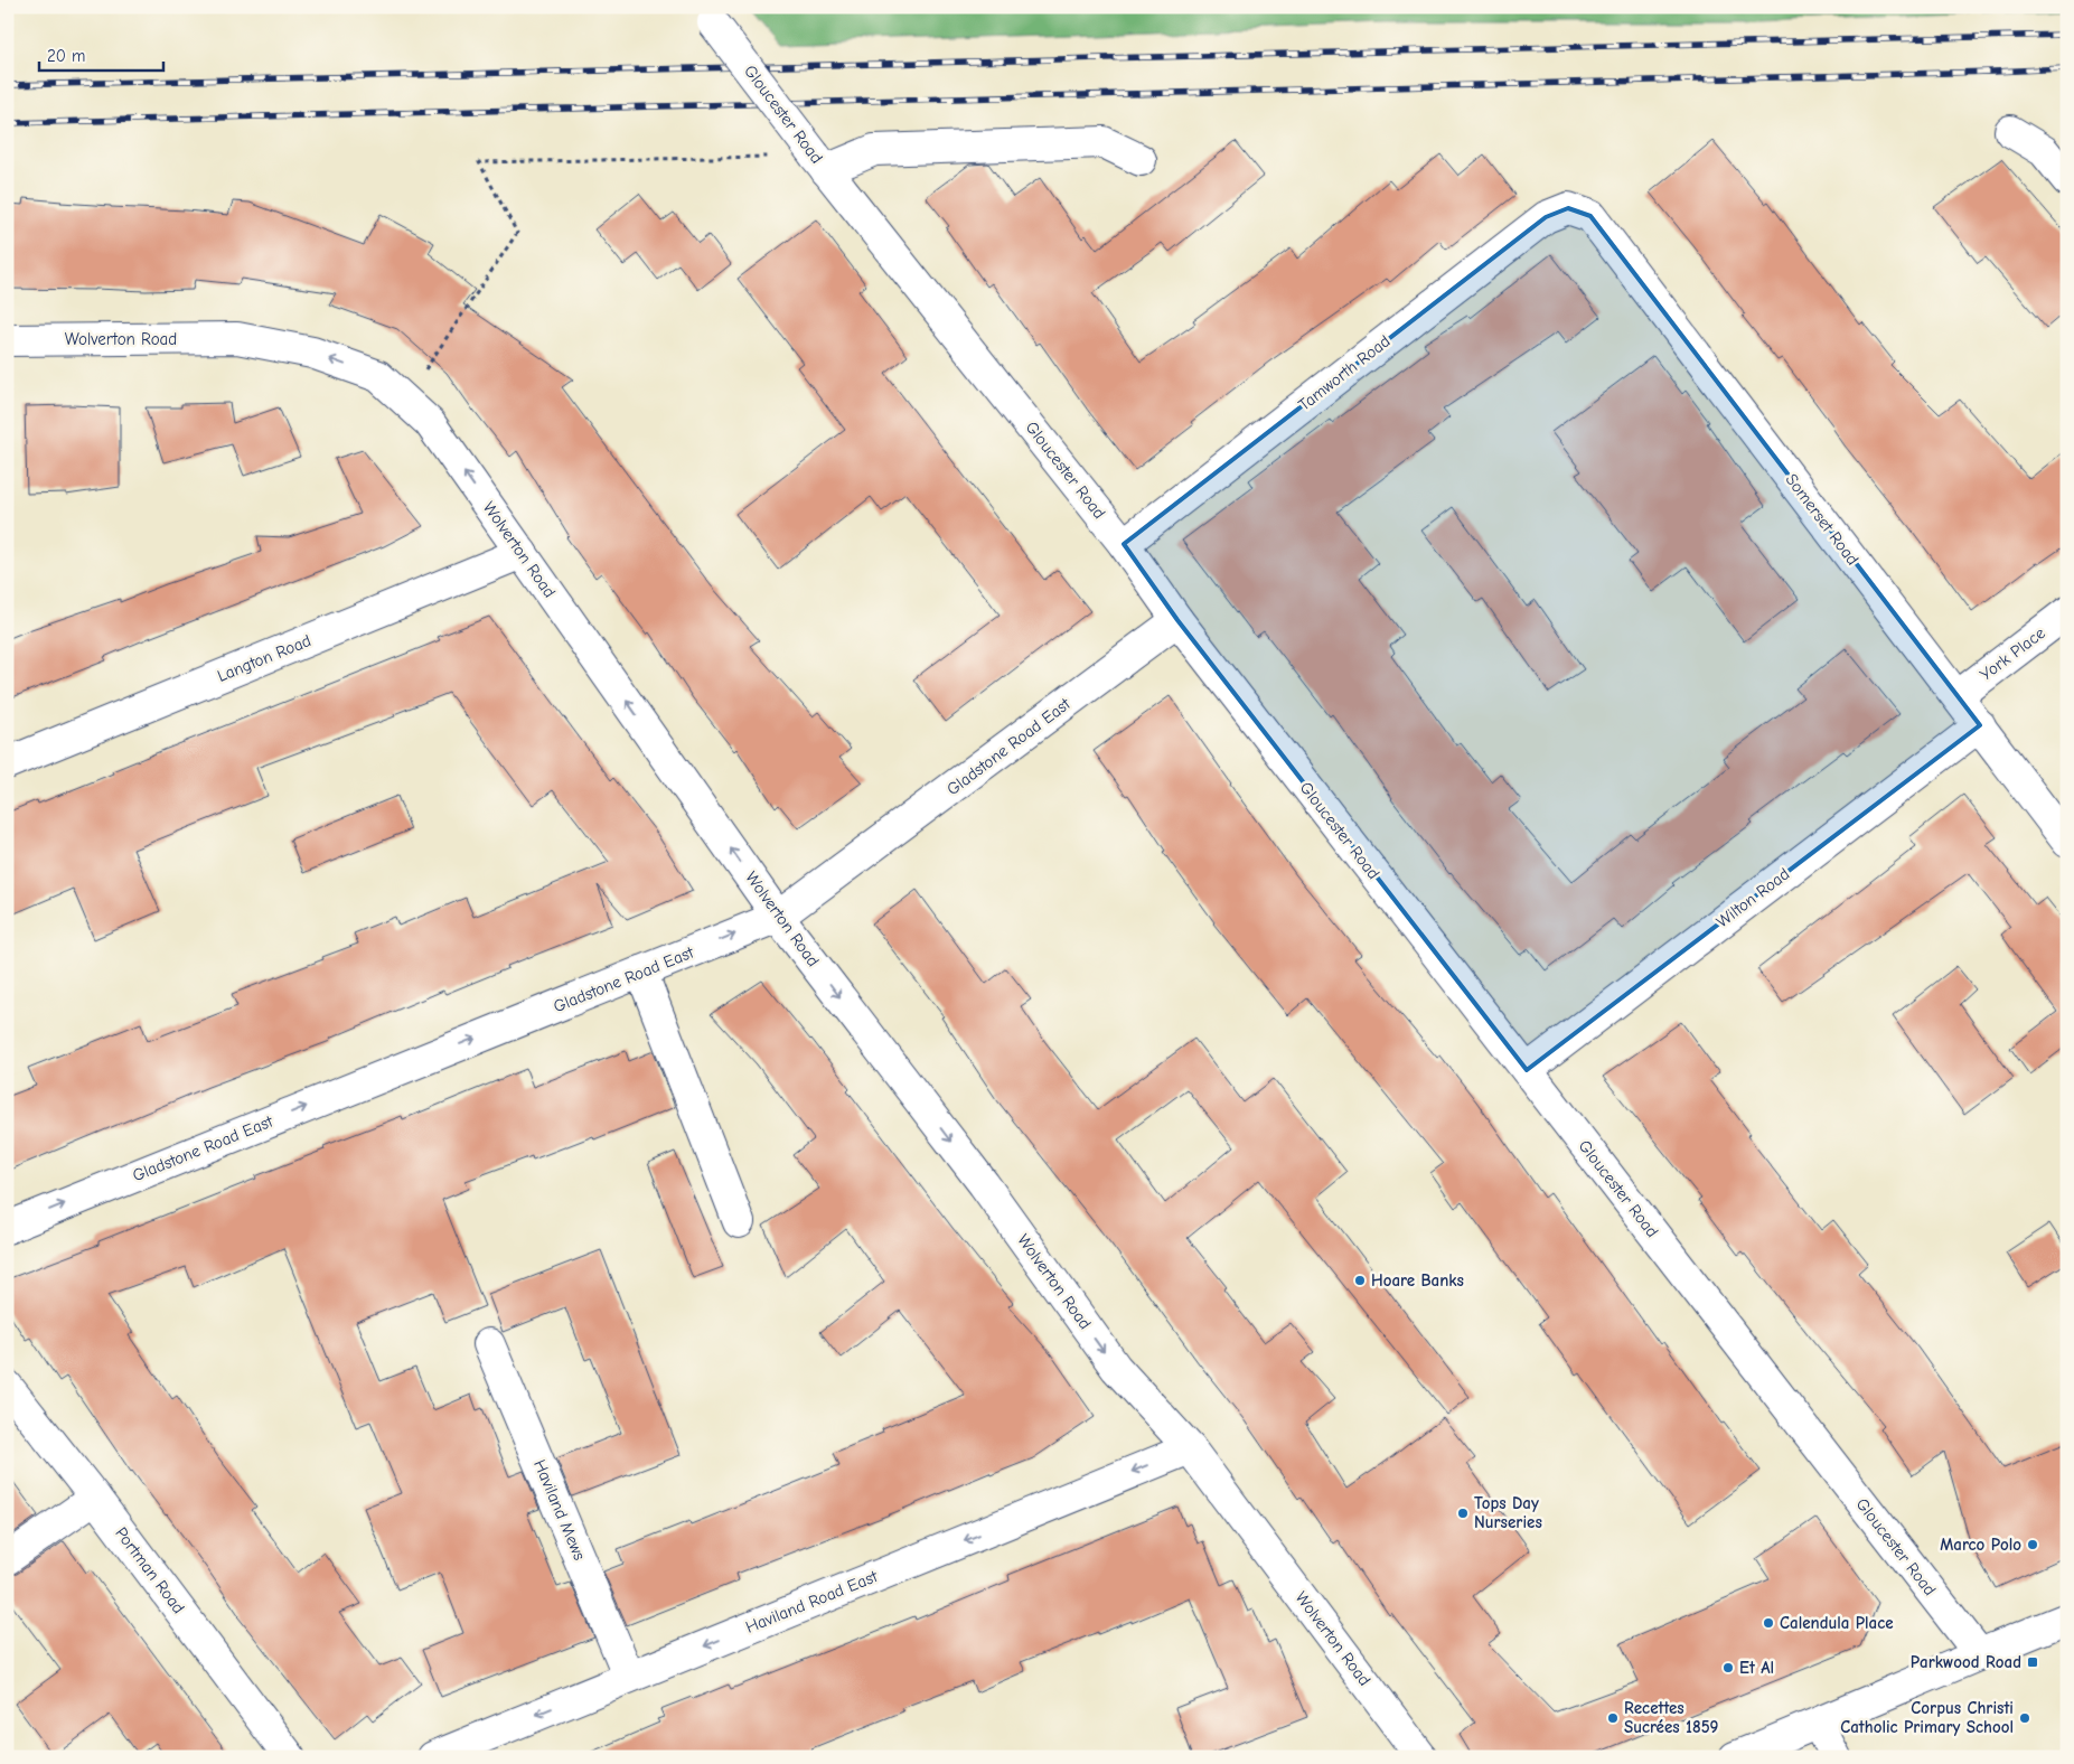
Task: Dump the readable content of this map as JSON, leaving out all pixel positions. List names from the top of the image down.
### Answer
{
  "streets": {
    "street": [
      "Gloucester Road",
      "Wolverton Road",
      "Tamworth Road",
      "Somerset Road",
      "York Place",
      "Langton Road",
      "Gladstone Road East",
      "Wilton Road",
      "Haviland Mews",
      "Portman Road",
      "Haviland Road East"
    ]
  },
  "crossings": [
    ["Gloucester Road", "Tamworth Road"],
    ["Gloucester Road", "Gladstone Road East"],
    ["Gloucester Road", "Wilton Road"],
    ["Wolverton Road", "Langton Road"],
    ["Wolverton Road", "Gladstone Road East"],
    ["Wolverton Road", "Haviland Road East"],
    ["Tamworth Road", "Somerset Road"],
    ["Somerset Road", "York Place"],
    ["Somerset Road", "Wilton Road"],
    ["Haviland Mews", "Haviland Road East"]
  ],
  "one_way": ["Gladstone Road East", "Haviland Road East"],
  "places": {
    "other": [
      "Hoare Banks",
      "Tops Day Nurseries",
      "Marco Polo",
      "Calendula Place",
      "Et Al",
      "Recettes Sucrées 1859",
      "Corpus Christi Catholic Primary School"
    ],
    "transit": ["Parkwood Road"]
  },
  "scale_bar": "20 m"
}
